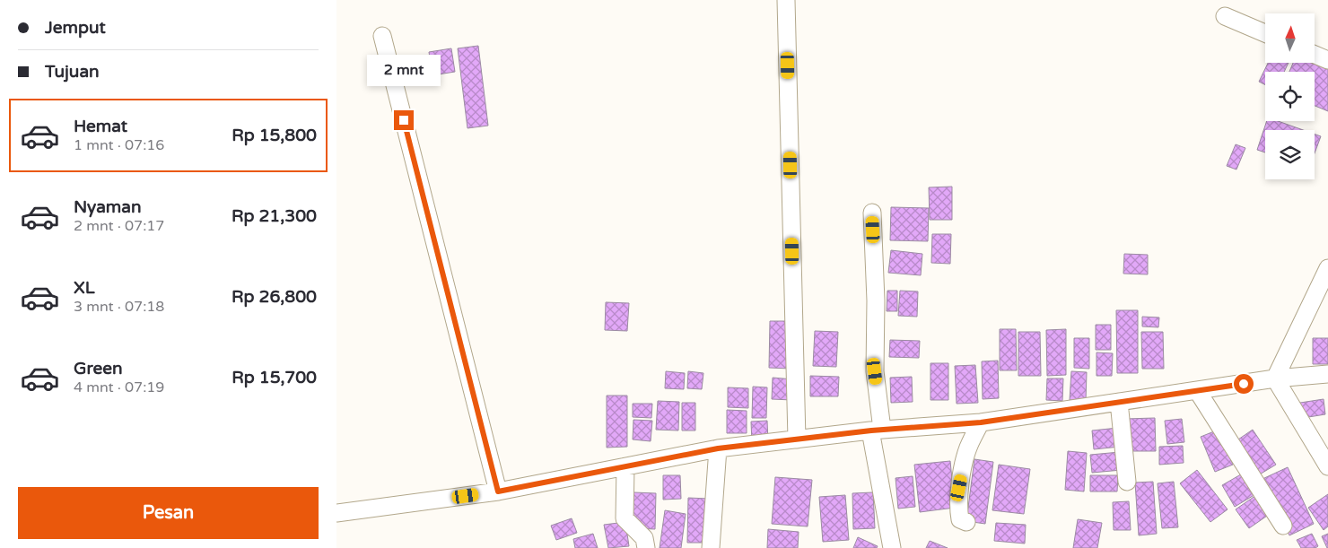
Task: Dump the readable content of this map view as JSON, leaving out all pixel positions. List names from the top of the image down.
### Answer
{
  "north": "top",
  "page": {
    "banner": ["Jemput", "Tujuan"],
    "bubble": "2 mnt",
    "list": [
      {
        "name": "Hemat",
        "note": "1 mnt · 07:16",
        "value": "Rp 15,800"
      },
      {
        "name": "Nyaman",
        "note": "2 mnt · 07:17",
        "value": "Rp 21,300"
      },
      {
        "name": "XL",
        "note": "3 mnt · 07:18",
        "value": "Rp 26,800"
      },
      {
        "name": "Green",
        "note": "4 mnt · 07:19",
        "value": "Rp 15,700"
      }
    ],
    "buttons": "Pesan"
  }
}
